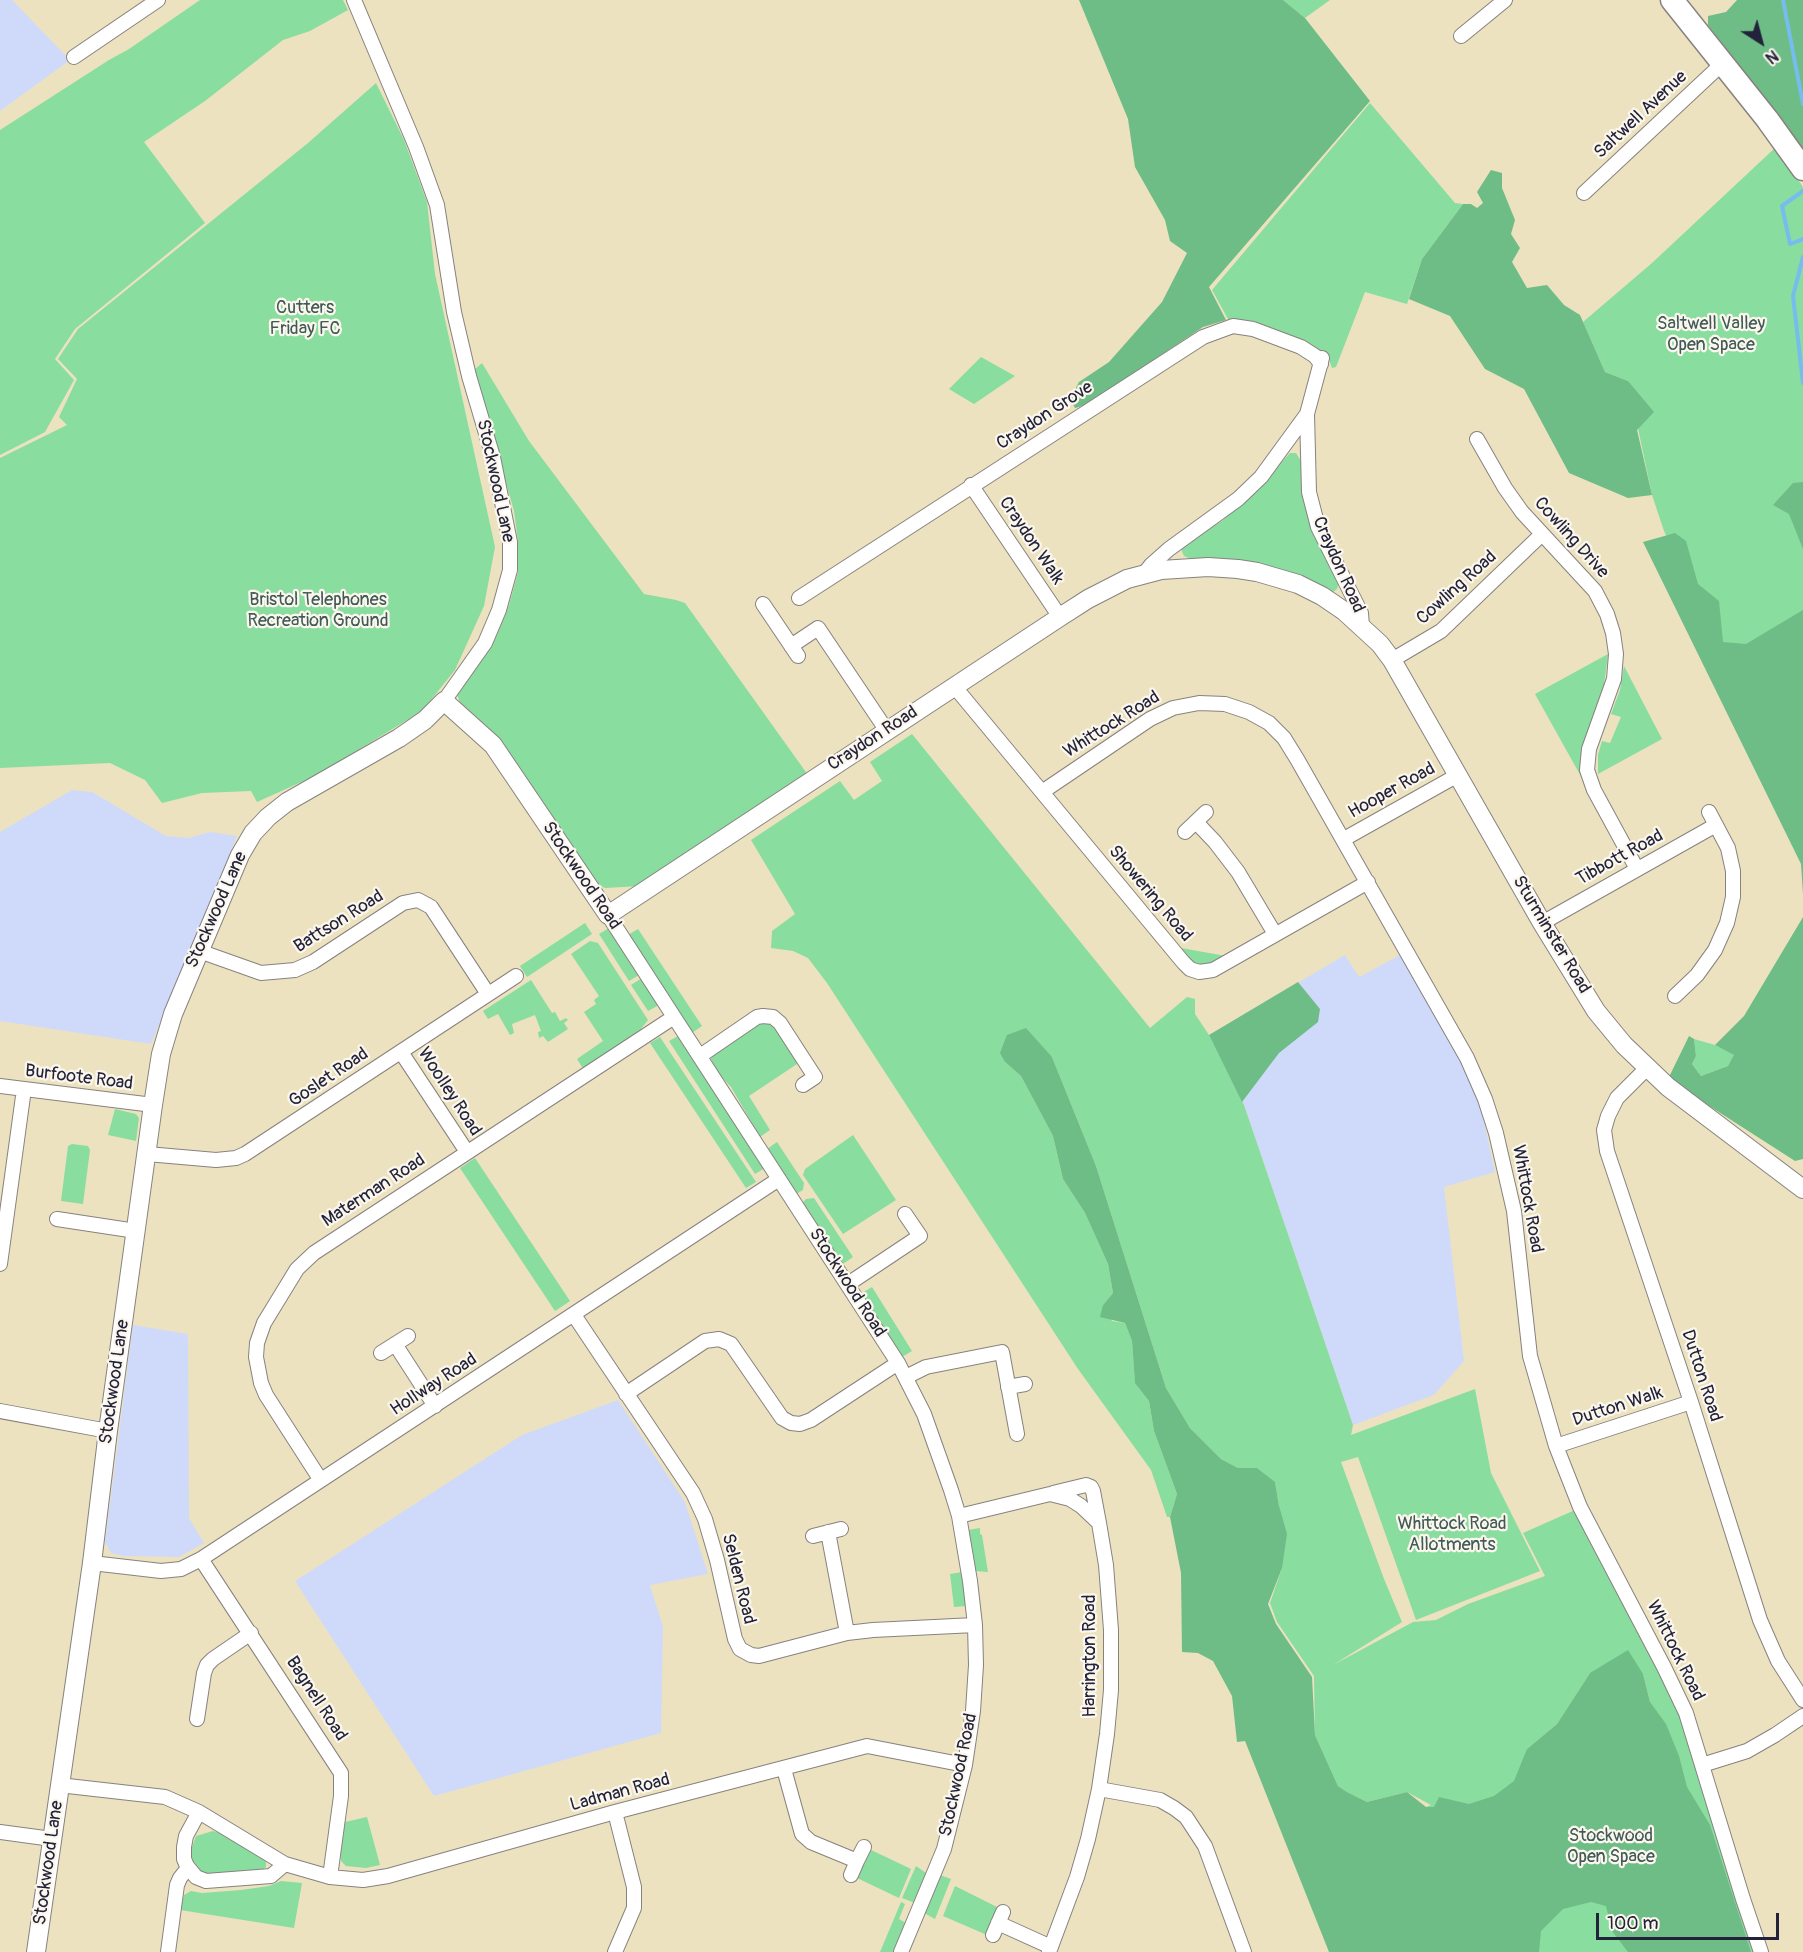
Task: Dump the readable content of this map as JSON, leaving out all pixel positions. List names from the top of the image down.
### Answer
{
  "streets": {
    "street": [
      "Saltwell Avenue",
      "Craydon Grove",
      "Stockwood Lane",
      "Cowling Drive",
      "Craydon Walk",
      "Craydon Road",
      "Cowling Road",
      "Whittock Road",
      "Hooper Road",
      "Tibbott Road",
      "Stockwood Road",
      "Showering Road",
      "Battson Road",
      "Sturminster Road",
      "Burfoote Road",
      "Goslet Road",
      "Woolley Road",
      "Materman Road",
      "Dutton Road",
      "Hollway Road",
      "Dutton Walk",
      "Selden Road",
      "Harrington Road",
      "Bagnell Road",
      "Ladman Road"
    ]
  },
  "crossings": [
    ["Craydon Grove", "Craydon Walk"],
    ["Craydon Grove", "Craydon Road"],
    ["Stockwood Lane", "Stockwood Road"],
    ["Stockwood Lane", "Battson Road"],
    ["Stockwood Lane", "Burfoote Road"],
    ["Stockwood Lane", "Goslet Road"],
    ["Stockwood Lane", "Hollway Road"],
    ["Stockwood Lane", "Ladman Road"],
    ["Cowling Drive", "Cowling Road"],
    ["Cowling Drive", "Tibbott Road"],
    ["Craydon Walk", "Craydon Road"],
    ["Craydon Road", "Stockwood Road"],
    ["Craydon Road", "Showering Road"],
    ["Craydon Road", "Sturminster Road"],
    ["Cowling Road", "Sturminster Road"],
    ["Whittock Road", "Hooper Road"],
    ["Whittock Road", "Showering Road"],
    ["Whittock Road", "Dutton Walk"],
    ["Hooper Road", "Sturminster Road"],
    ["Tibbott Road", "Sturminster Road"],
    ["Stockwood Road", "Materman Road"],
    ["Stockwood Road", "Hollway Road"],
    ["Stockwood Road", "Selden Road"],
    ["Stockwood Road", "Harrington Road"],
    ["Stockwood Road", "Ladman Road"],
    ["Battson Road", "Goslet Road"],
    ["Sturminster Road", "Dutton Road"],
    ["Goslet Road", "Woolley Road"],
    ["Woolley Road", "Materman Road"],
    ["Materman Road", "Hollway Road"],
    ["Dutton Road", "Dutton Walk"],
    ["Hollway Road", "Selden Road"],
    ["Hollway Road", "Bagnell Road"],
    ["Bagnell Road", "Ladman Road"]
  ],
  "parks": [
    "Cutters Friday FC",
    "Saltwell Valley Open Space",
    "Bristol Telephones Recreation Ground",
    "Whittock Road Allotments",
    "Stockwood Open Space"
  ],
  "scale_bar": "100 m",
  "north": "bottom right"
}
